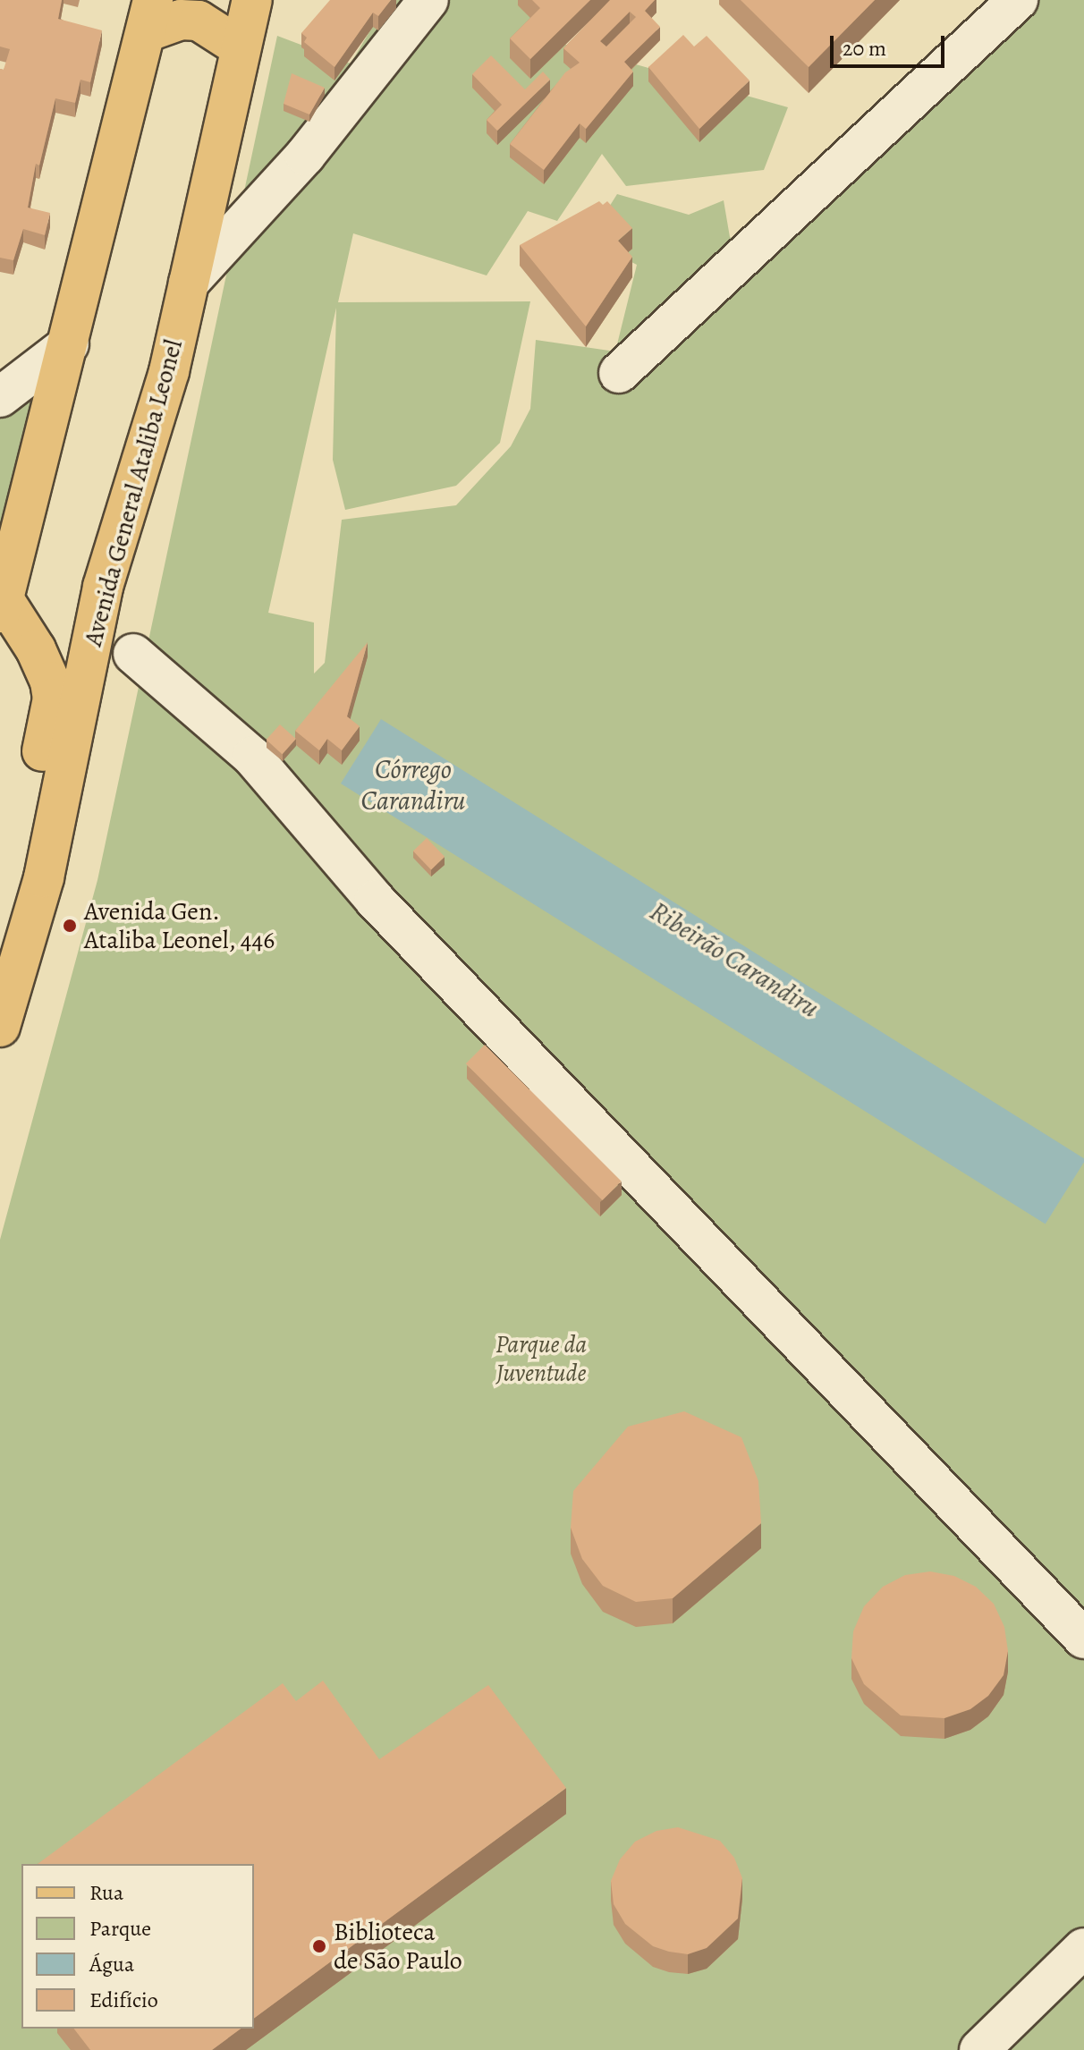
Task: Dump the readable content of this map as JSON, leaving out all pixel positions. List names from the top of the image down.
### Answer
{
  "streets": {
    "main road": ["Avenida General Ataliba Leonel"]
  },
  "water": ["Córrego Carandiru", "Ribeirão Carandiru"],
  "parks": ["Parque da Juventude"],
  "places": ["Avenida Gen. Ataliba Leonel, 446", "Biblioteca de São Paulo"],
  "legend": [
    "Rua",
    "Parque",
    "Água",
    "Edifício"
  ],
  "scale_bar": "20 m"
}
